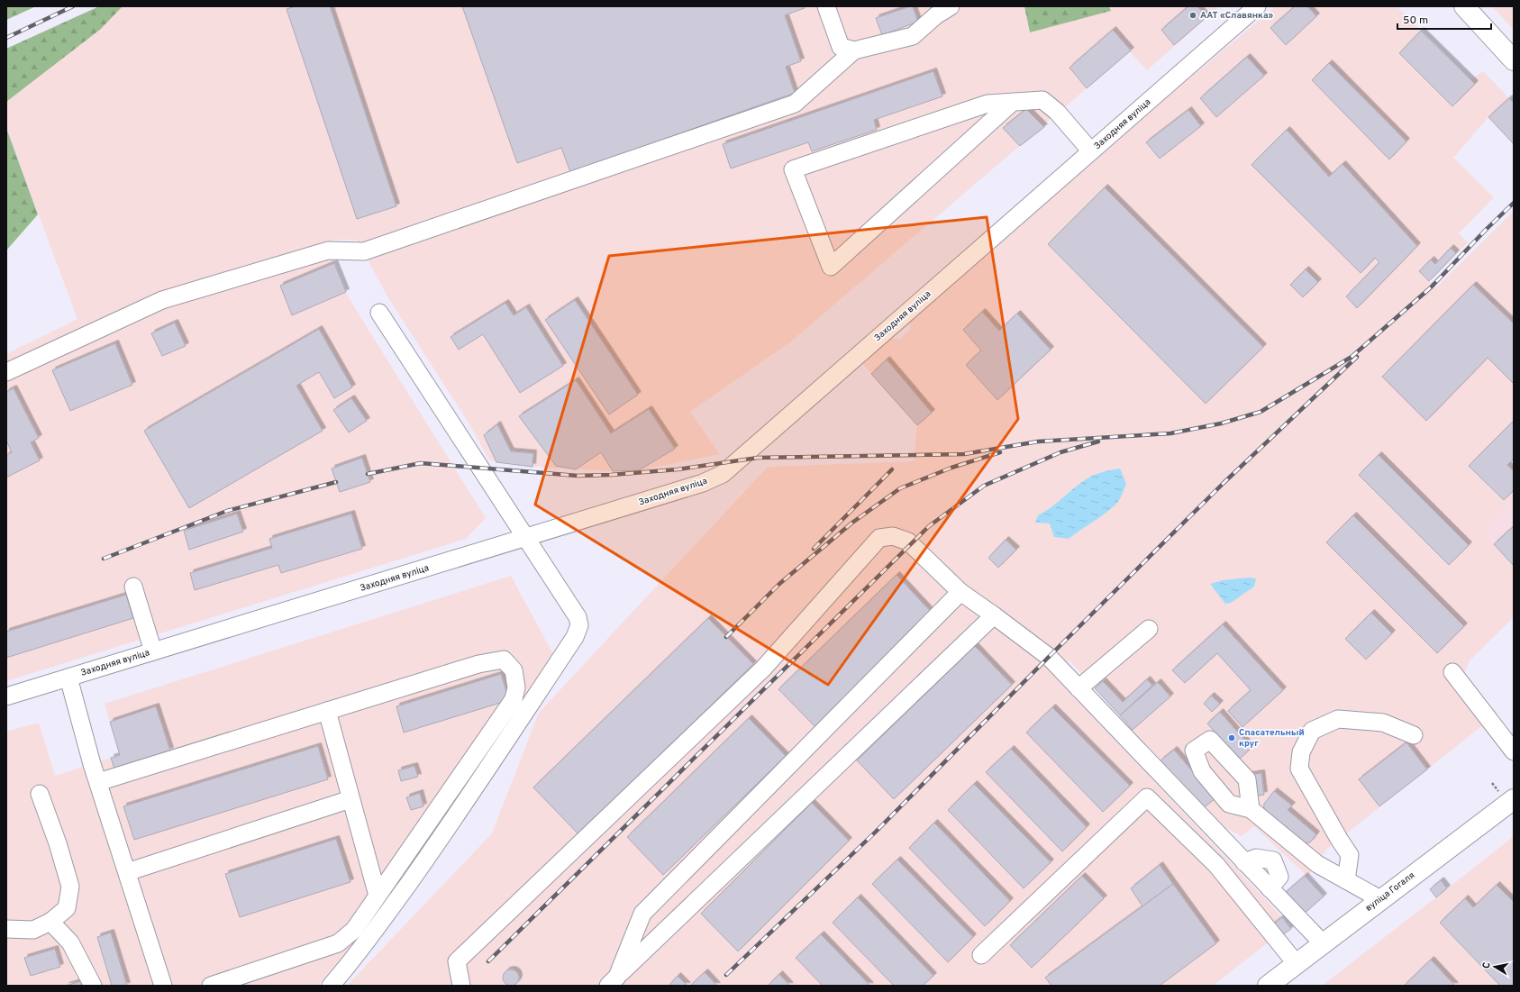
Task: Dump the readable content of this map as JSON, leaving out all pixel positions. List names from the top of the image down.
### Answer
{
  "streets": {
    "main road": ["вуліца Гогаля"],
    "street": ["Заходняя вуліца"]
  },
  "places": ["ААТ «Славянка»", "Спасательный круг"],
  "scale_bar": "50 m",
  "north": "left"
}
